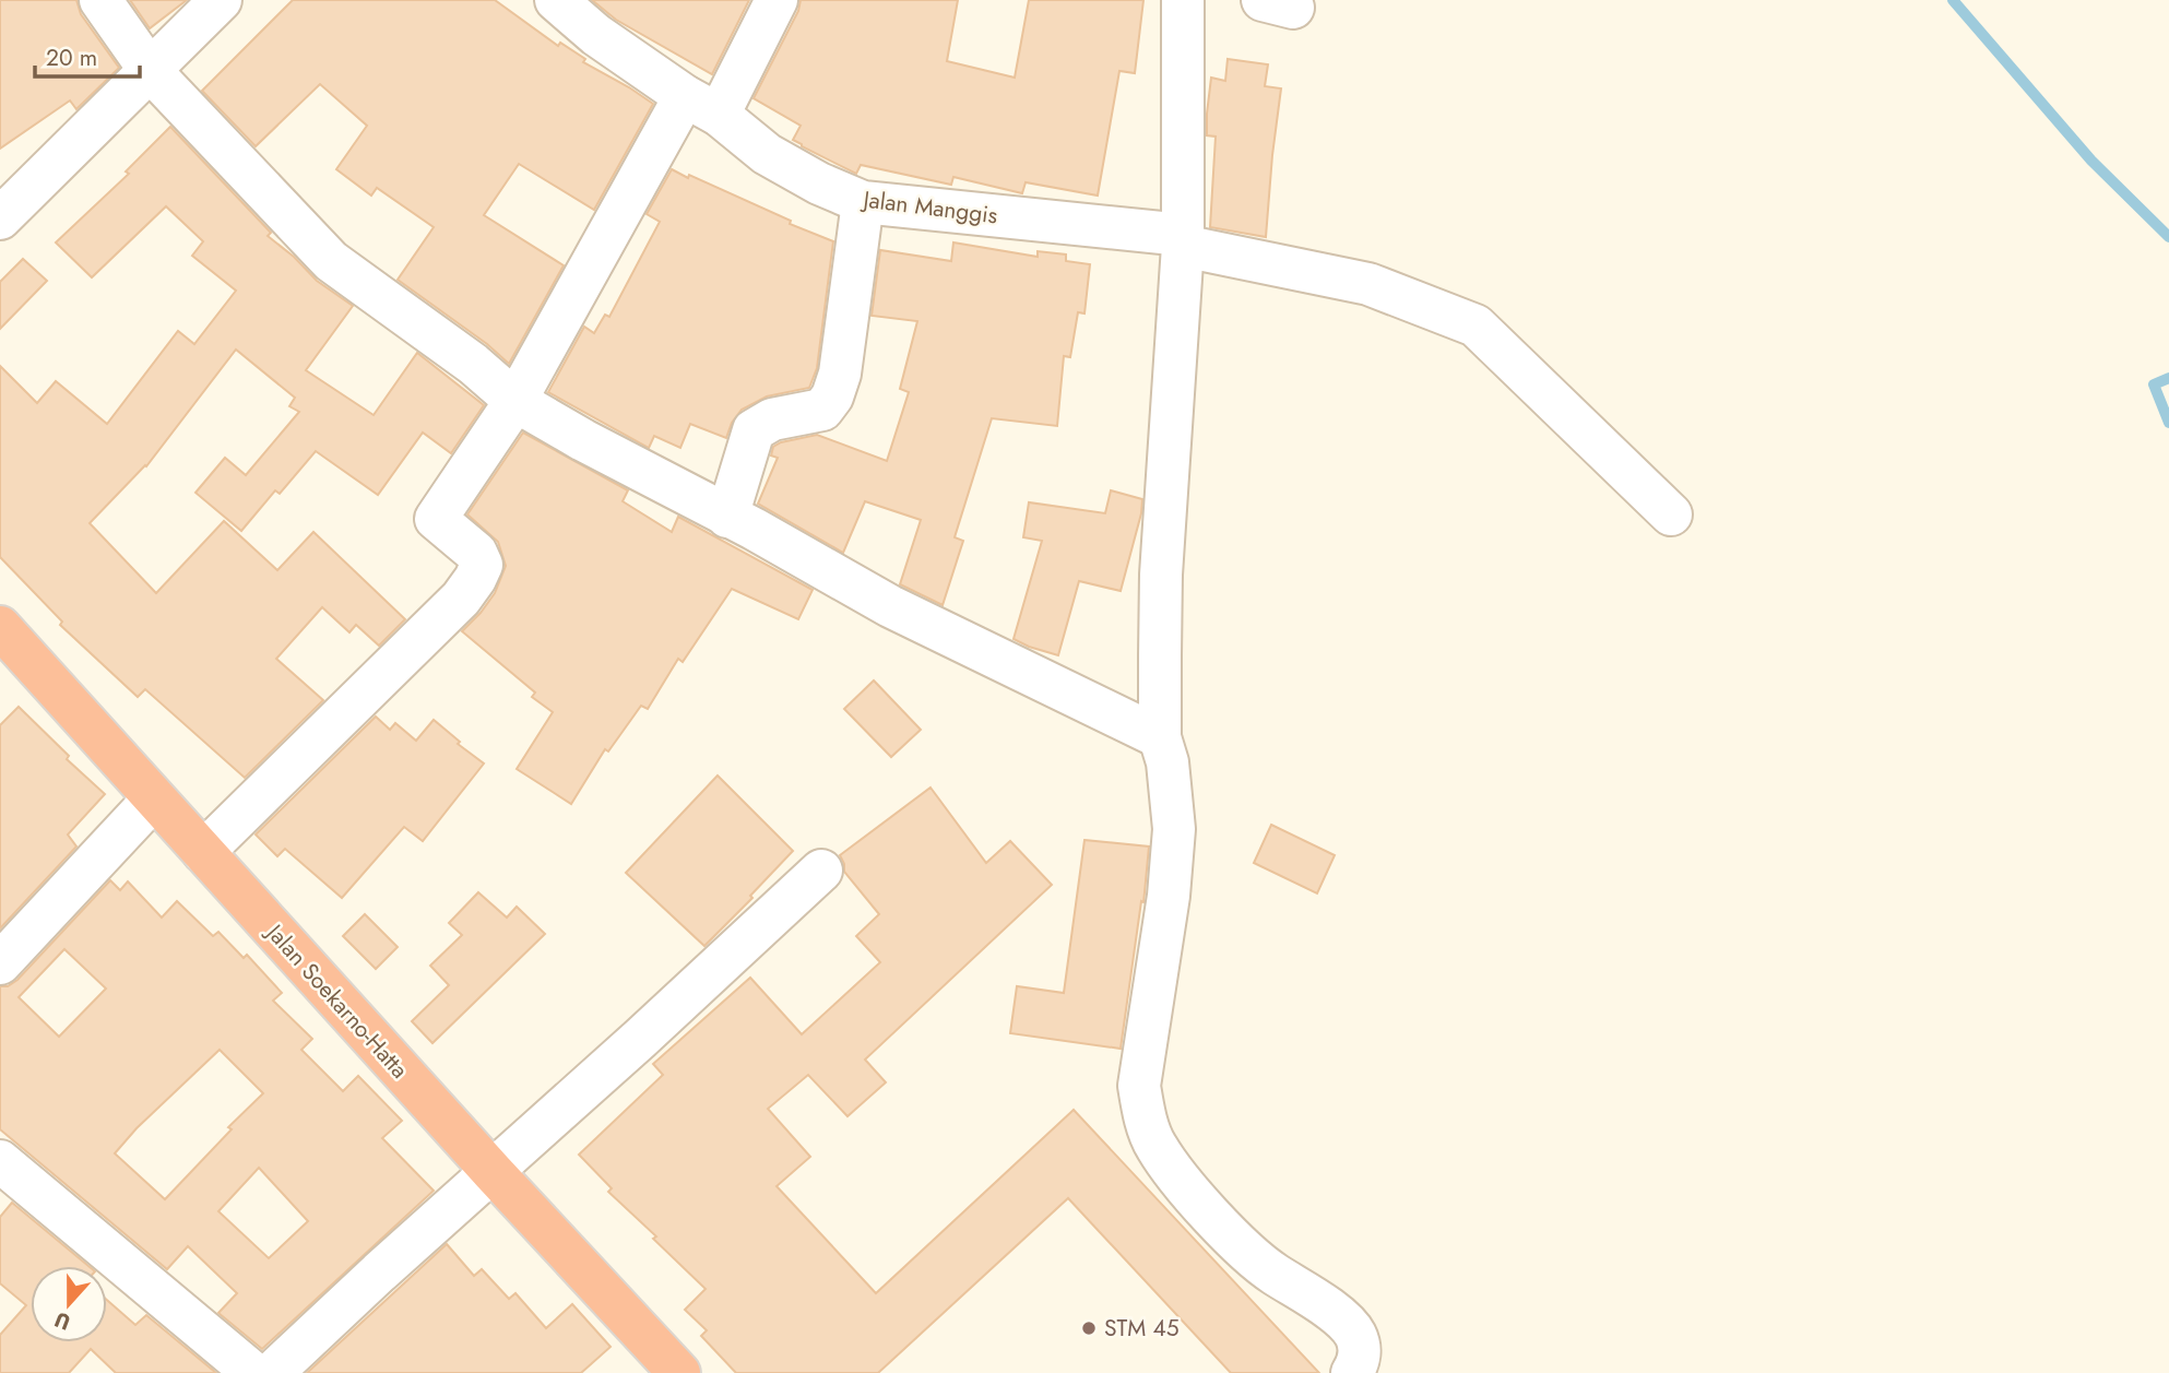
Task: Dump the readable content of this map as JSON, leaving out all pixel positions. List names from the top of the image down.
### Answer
{
  "streets": {
    "highway": ["Jalan Soekarno-Hatta"],
    "street": ["Jalan Manggis"]
  },
  "places": ["STM 45"],
  "scale_bar": "20 m",
  "north": "bottom"
}
